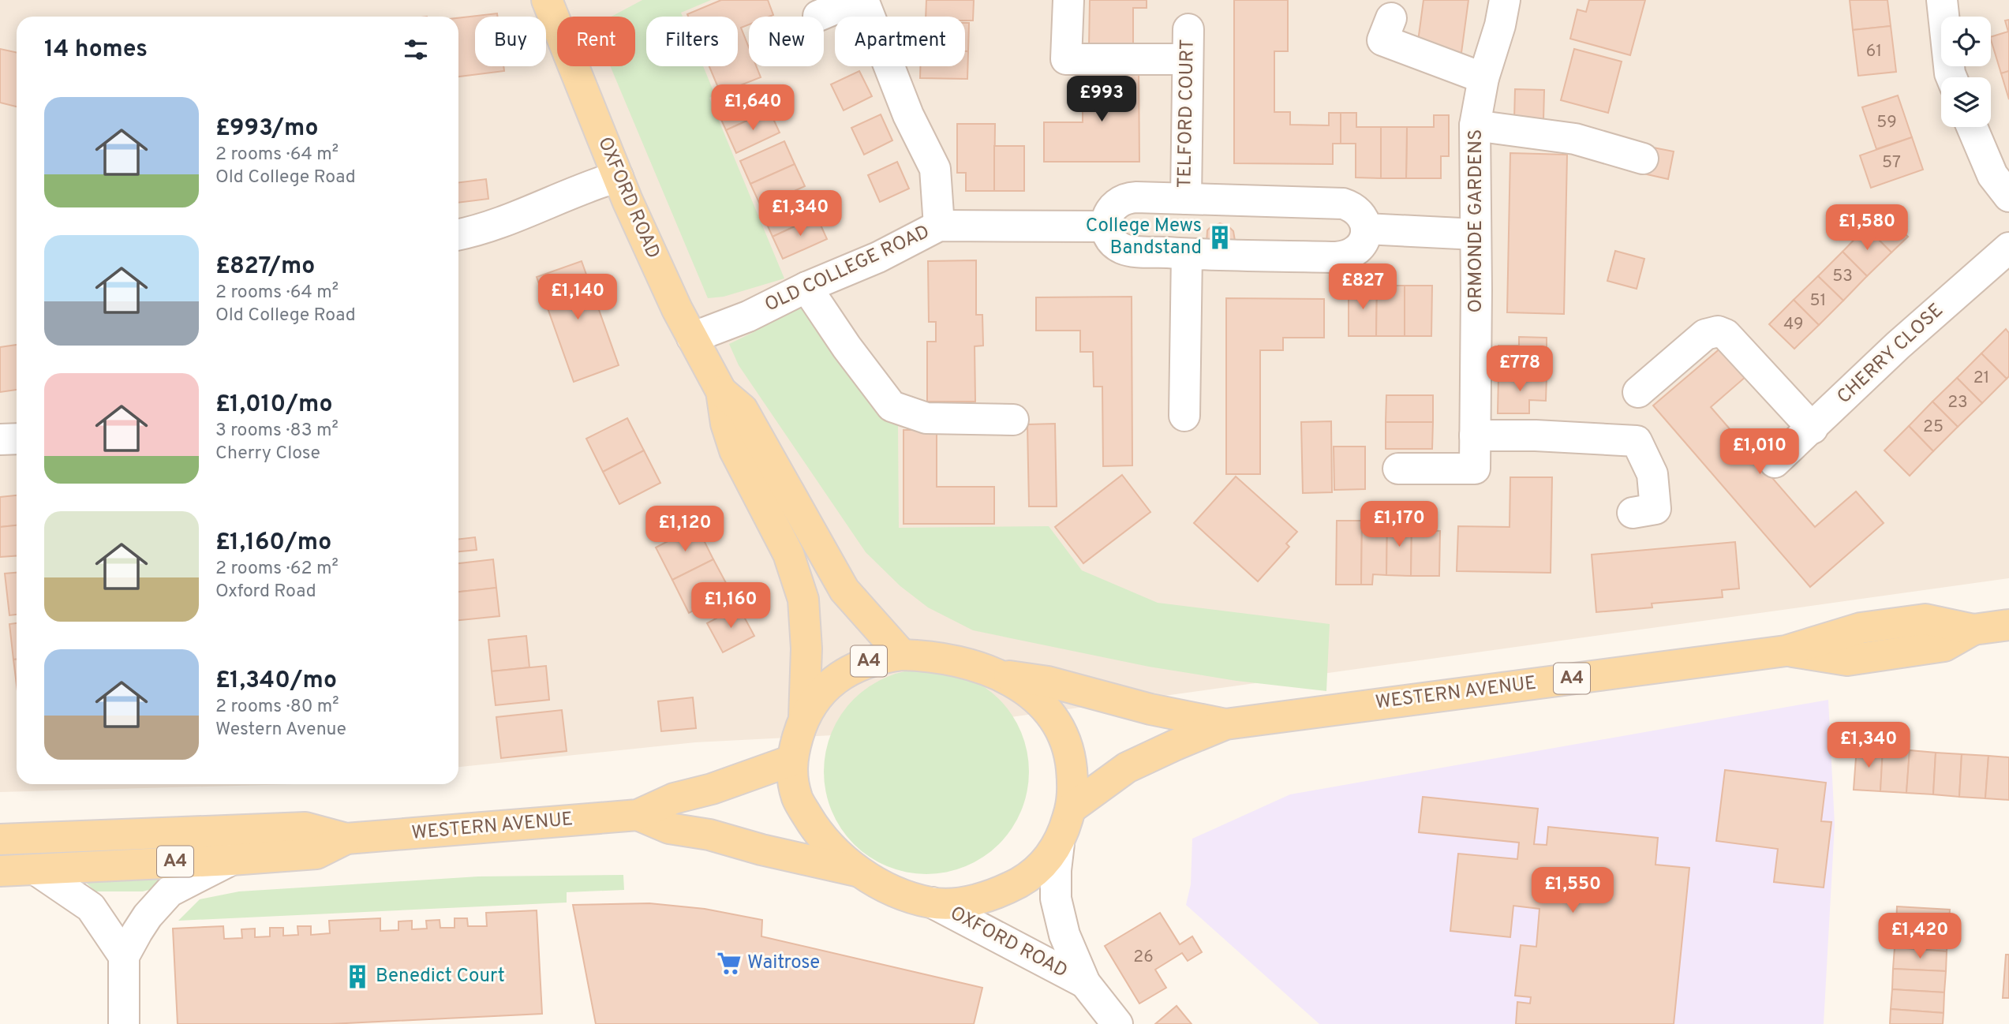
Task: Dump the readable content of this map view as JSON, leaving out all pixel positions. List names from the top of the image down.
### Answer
{
  "streets": {
    "main road": ["OXFORD ROAD", "A4", "WESTERN AVENUE"],
    "street": [
      "TELFORD COURT",
      "ORMONDE GARDENS",
      "OLD COLLEGE ROAD",
      "CHERRY CLOSE"
    ]
  },
  "crossings": [
    ["OXFORD ROAD", "OLD COLLEGE ROAD"],
    ["OXFORD ROAD", "A4"],
    ["A4", "WESTERN AVENUE"]
  ],
  "places": {
    "building": ["College Mews Bandstand", "Benedict Court"],
    "supermarket": ["Waitrose"]
  },
  "house_numbers": [
    "61",
    "59",
    "57",
    "53",
    "51",
    "49",
    "21",
    "23",
    "25",
    "26"
  ],
  "page": {
    "chip": [
      "Buy",
      "Rent",
      "Filters",
      "New",
      "Apartment"
    ],
    "heading": "14 homes",
    "price": [
      "£993",
      "£1,640",
      "£1,340",
      "£1,580",
      "£827",
      "£1,140",
      "£778",
      "£1,010",
      "£1,170",
      "£1,120",
      "£1,160",
      "£1,340",
      "£1,550",
      "£1,420"
    ],
    "list": [
      {
        "name": "£993/mo",
        "note": "2 rooms · 64 m² · Old College Road"
      },
      {
        "name": "£827/mo",
        "note": "2 rooms · 64 m² · Old College Road"
      },
      {
        "name": "£1,010/mo",
        "note": "3 rooms · 83 m² · Cherry Close"
      },
      {
        "name": "£1,160/mo",
        "note": "2 rooms · 62 m² · Oxford Road"
      },
      {
        "name": "£1,340/mo",
        "note": "2 rooms · 80 m² · Western Avenue"
      }
    ]
  }
}
